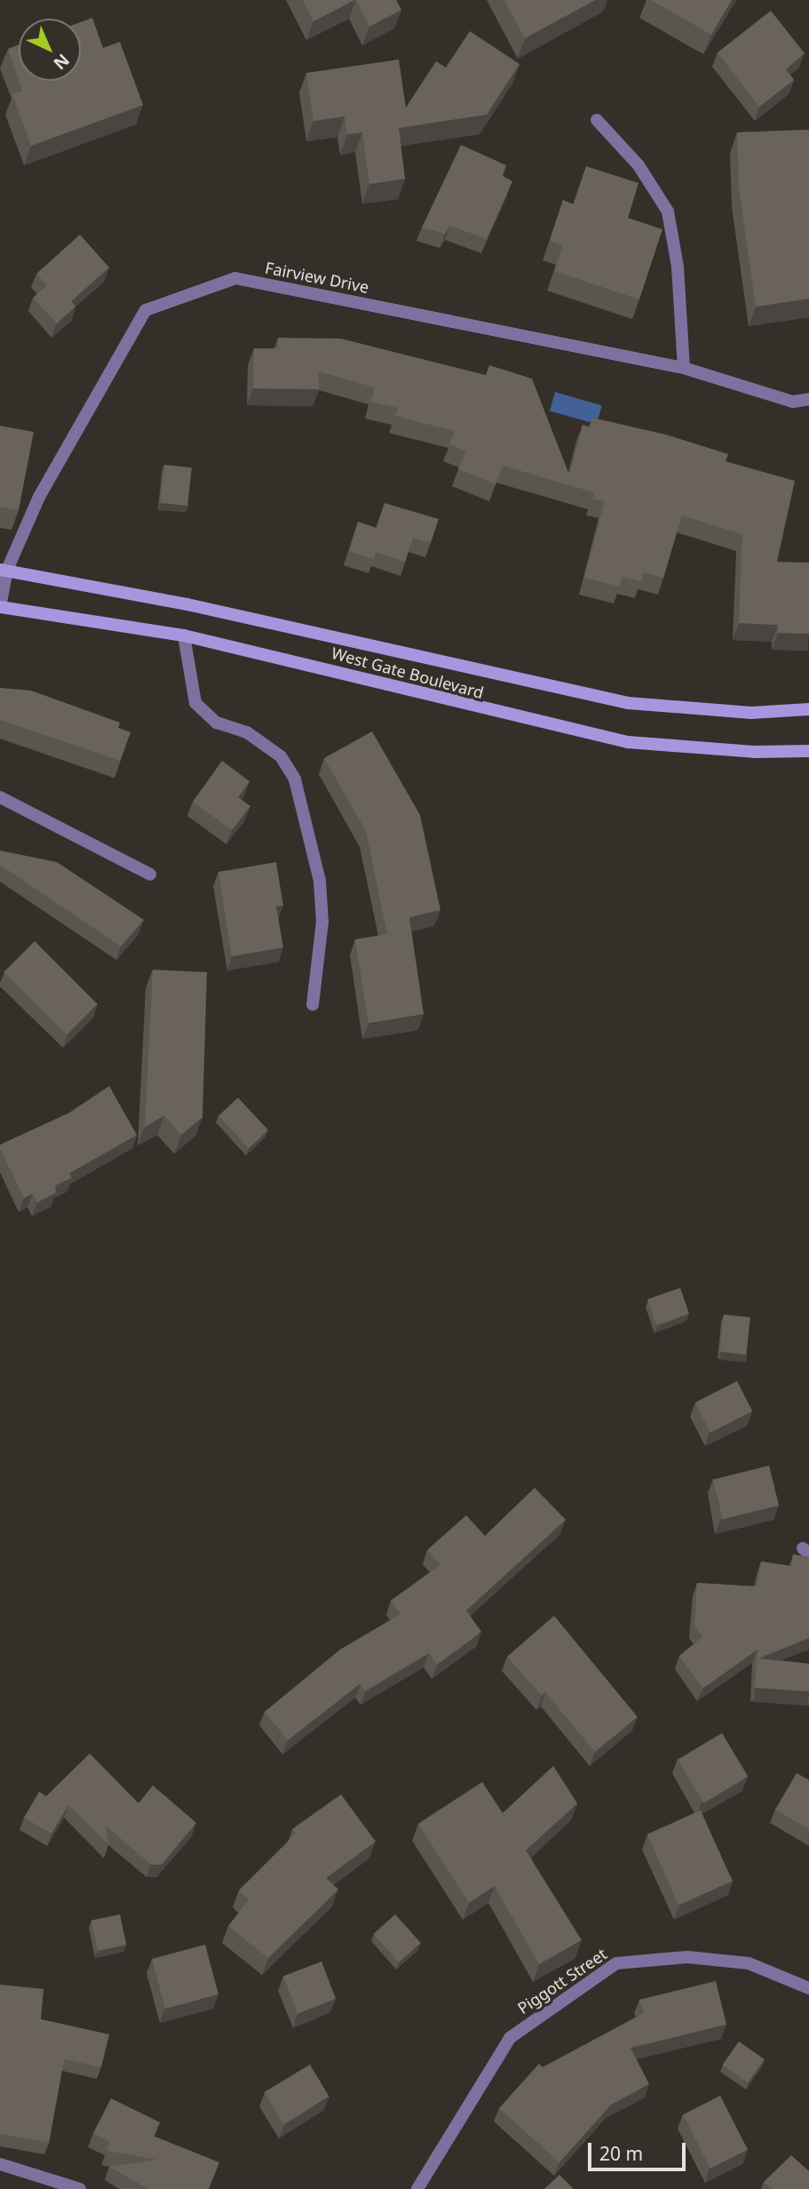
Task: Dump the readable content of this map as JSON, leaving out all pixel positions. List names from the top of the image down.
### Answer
{
  "streets": {
    "street": ["Fairview Drive", "West Gate Boulevard", "Piggott Street"]
  },
  "crossings": [
    ["Fairview Drive", "West Gate Boulevard"]
  ],
  "scale_bar": "20 m",
  "north": "bottom right"
}
